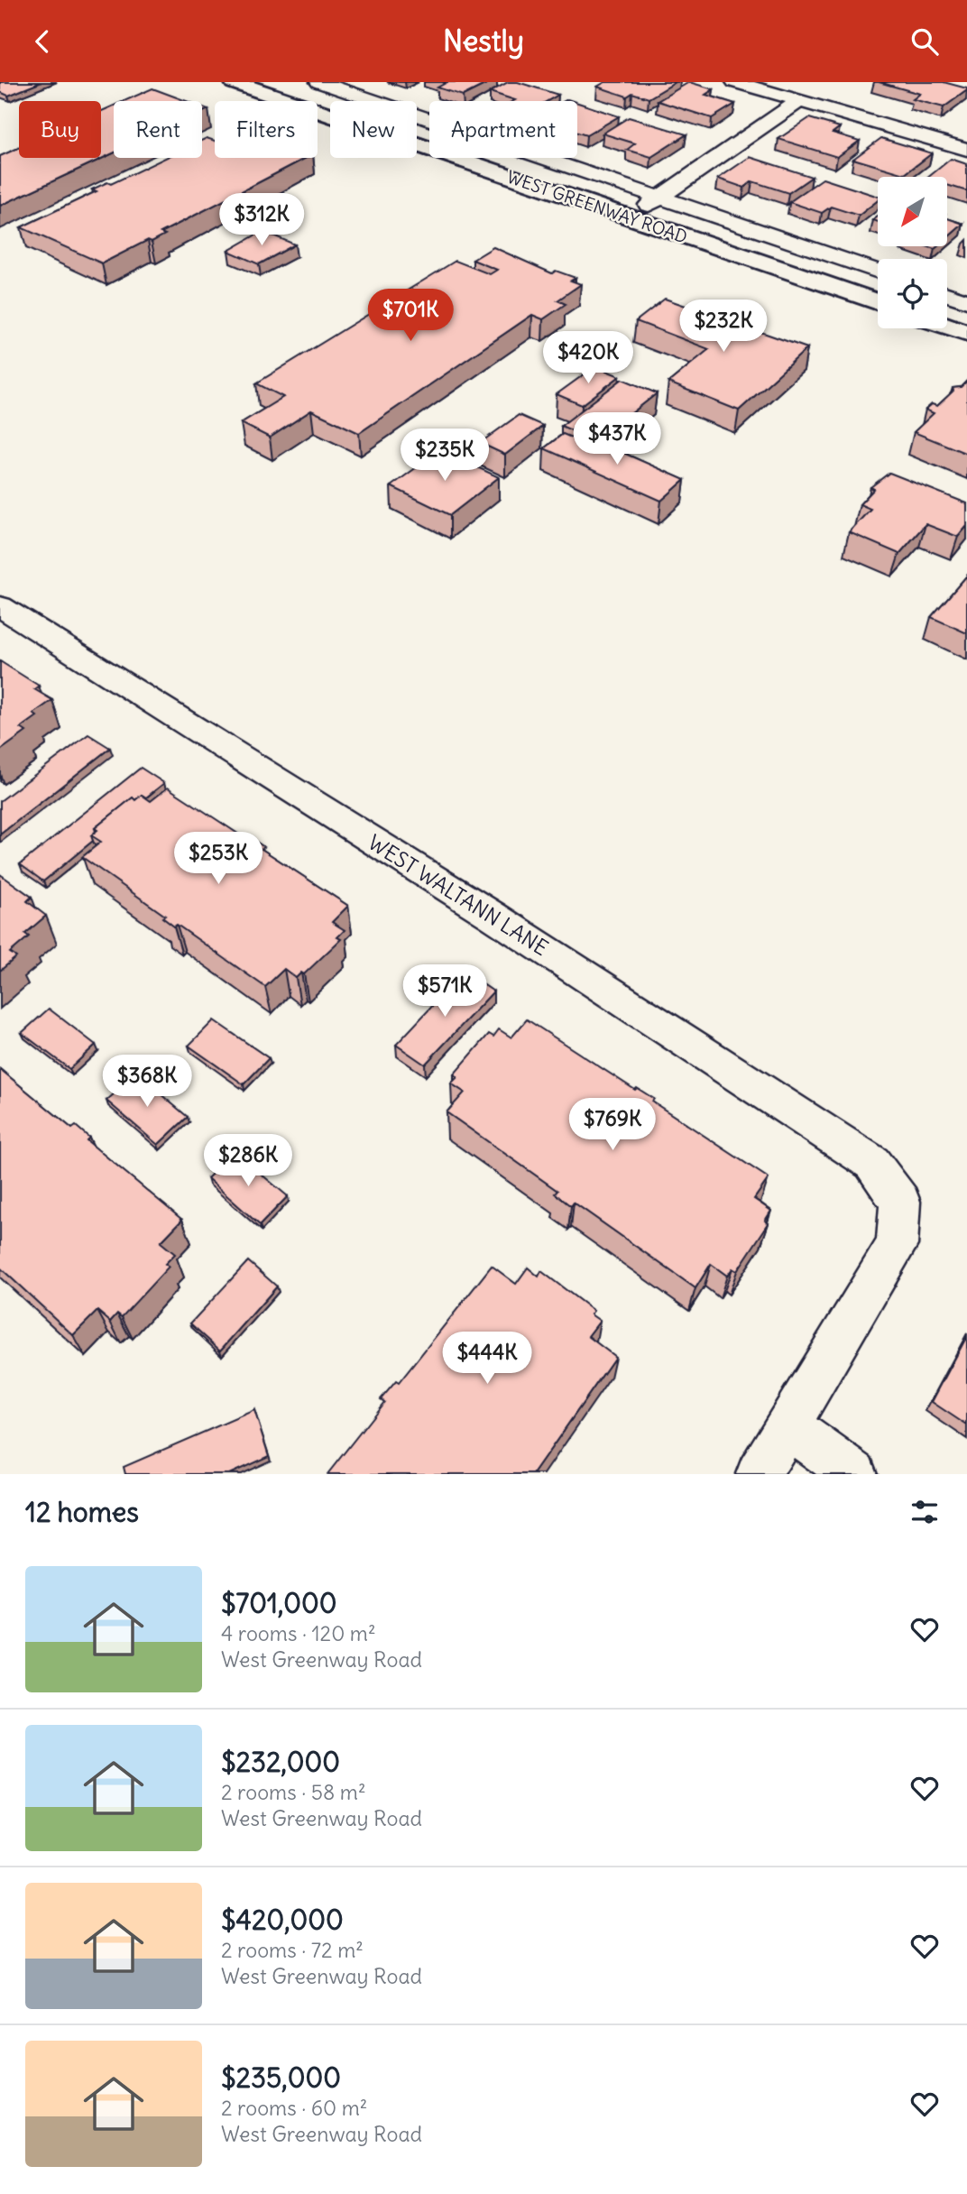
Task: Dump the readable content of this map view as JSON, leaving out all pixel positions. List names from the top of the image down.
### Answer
{
  "streets": {
    "main road": ["WEST GREENWAY ROAD"],
    "street": ["WEST WALTANN LANE"]
  },
  "north": "bottom left",
  "page": {
    "header": "Nestly",
    "chip": [
      "Buy",
      "Rent",
      "Filters",
      "New",
      "Apartment"
    ],
    "price": [
      "$312K",
      "$701K",
      "$232K",
      "$420K",
      "$437K",
      "$235K",
      "$253K",
      "$571K",
      "$368K",
      "$769K",
      "$286K",
      "$444K"
    ],
    "heading": "12 homes",
    "list": [
      {
        "name": "$701,000",
        "note": "4 rooms · 120 m² · West Greenway Road"
      },
      {
        "name": "$232,000",
        "note": "2 rooms · 58 m² · West Greenway Road"
      },
      {
        "name": "$420,000",
        "note": "2 rooms · 72 m² · West Greenway Road"
      },
      {
        "name": "$235,000",
        "note": "2 rooms · 60 m² · West Greenway Road"
      }
    ]
  }
}
